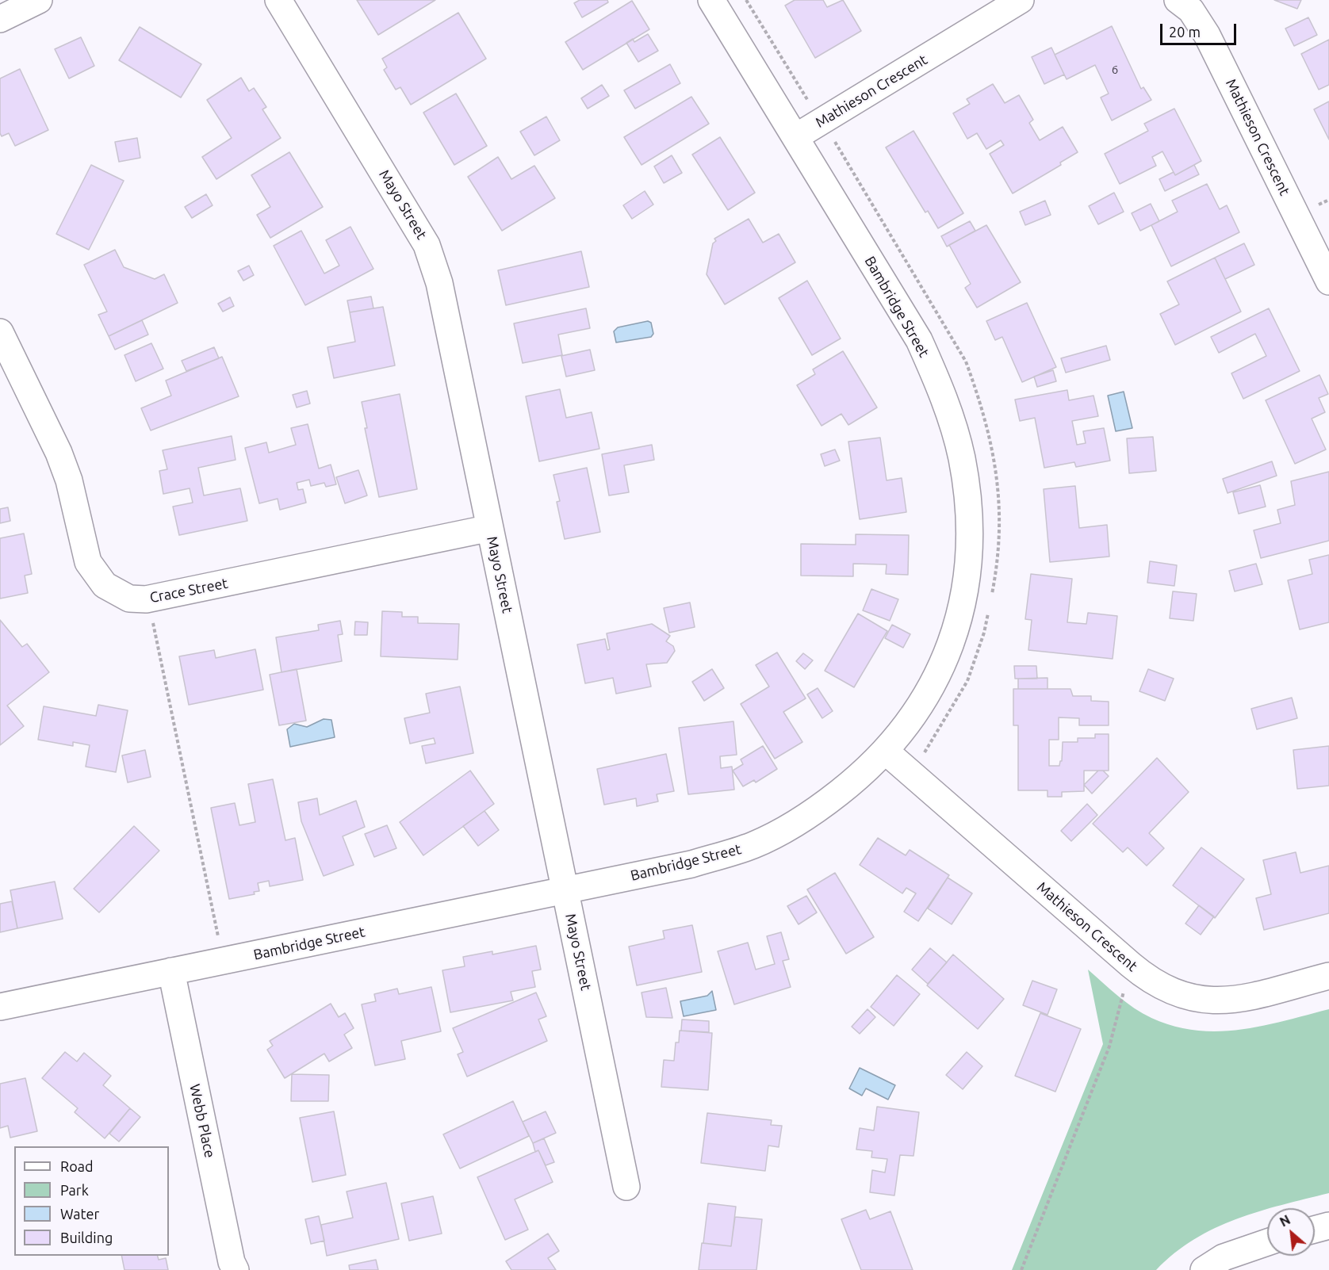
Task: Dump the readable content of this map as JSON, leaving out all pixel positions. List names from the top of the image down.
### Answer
{
  "streets": {
    "street": [
      "Mathieson Crescent",
      "Mayo Street",
      "Bambridge Street",
      "Crace Street",
      "Webb Place"
    ]
  },
  "crossings": [
    ["Mathieson Crescent", "Bambridge Street"],
    ["Mayo Street", "Bambridge Street"],
    ["Mayo Street", "Crace Street"],
    ["Bambridge Street", "Webb Place"]
  ],
  "house_numbers": ["6"],
  "legend": [
    "Road",
    "Park",
    "Water",
    "Building"
  ],
  "scale_bar": "20 m",
  "north": "top left"
}
